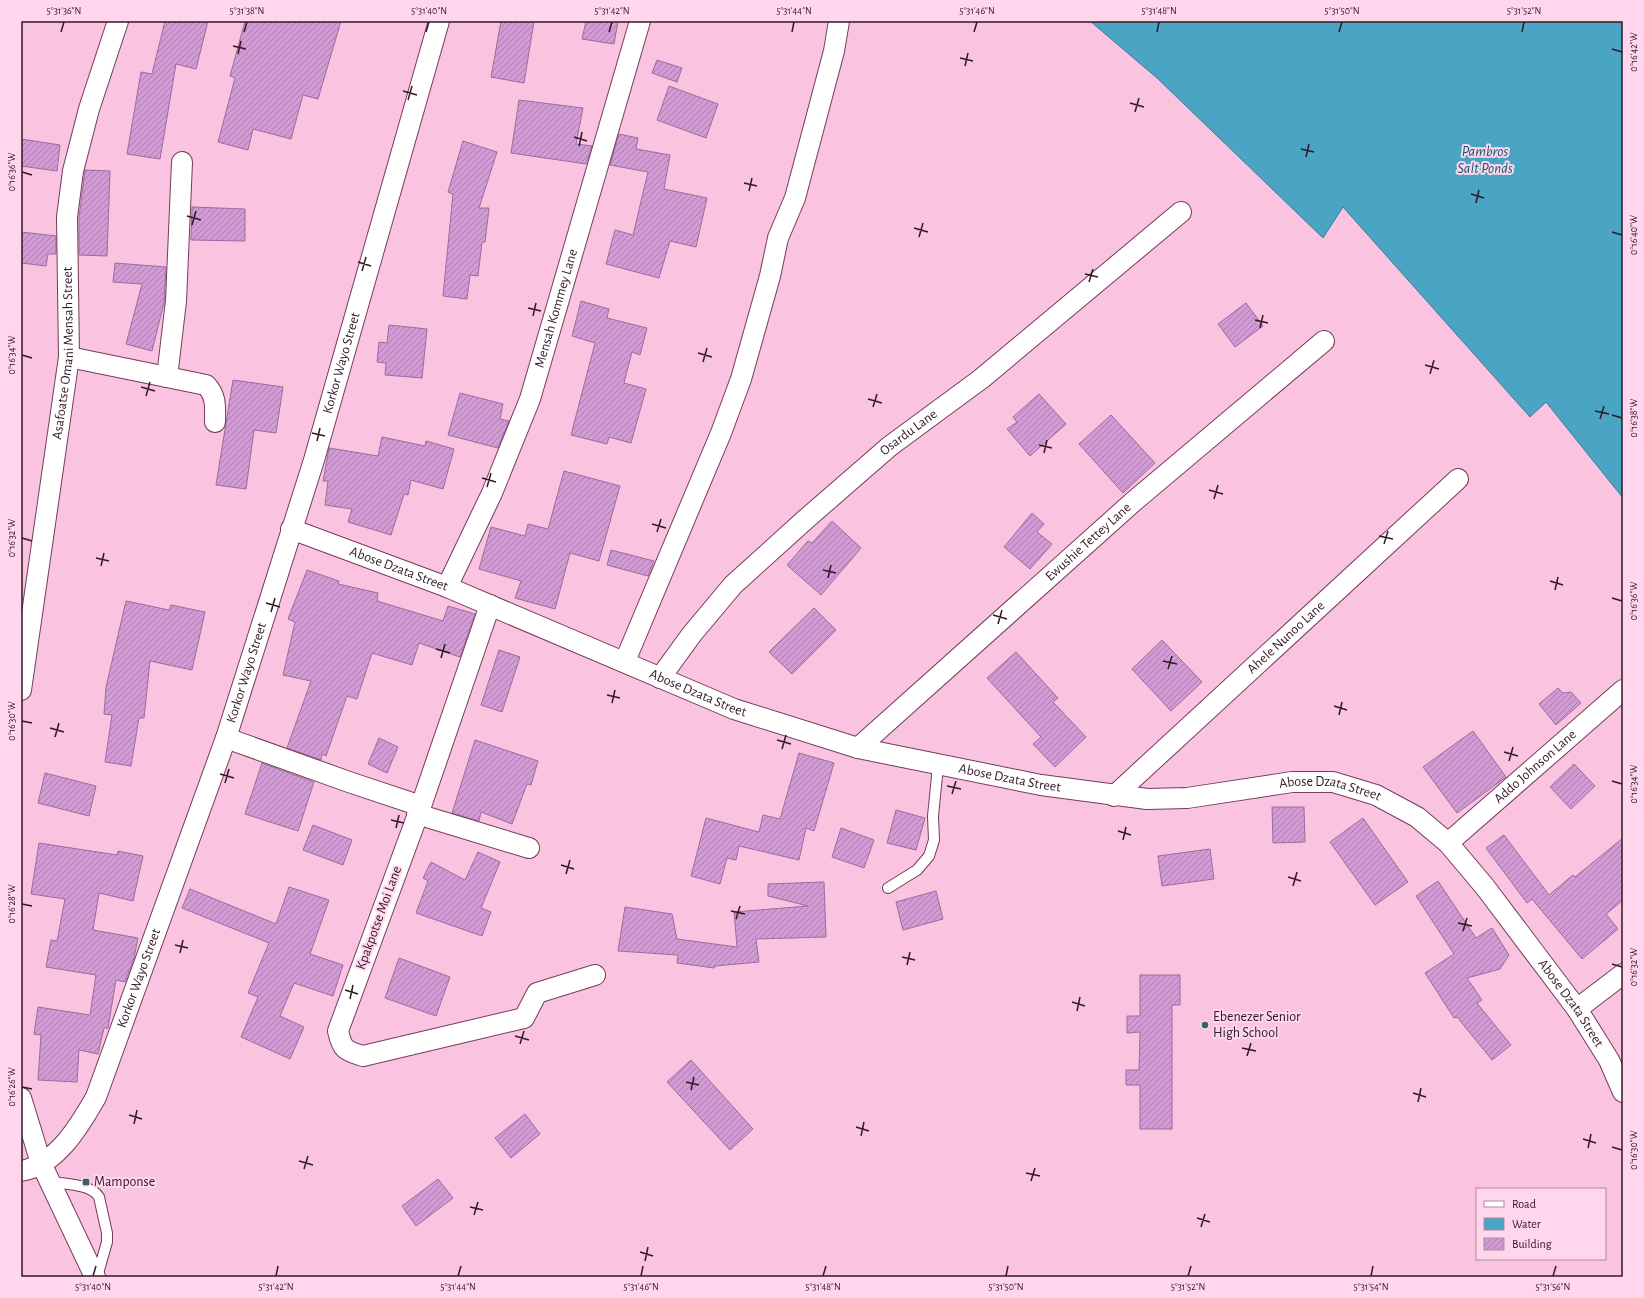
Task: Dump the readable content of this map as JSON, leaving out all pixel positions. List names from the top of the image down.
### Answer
{
  "streets": {
    "street": [
      "Mensah Kommey Lane",
      "Asafoatse Omani Mensah Street",
      "Korkor Wayo Street",
      "Osardu Lane",
      "Ewushie Tettey Lane",
      "Abose Dzata Street",
      "Ahele Nunoo Lane",
      "Addo Johnson Lane",
      "Kpakpotse Moi Lane"
    ]
  },
  "crossings": [
    ["Mensah Kommey Lane", "Abose Dzata Street"],
    ["Korkor Wayo Street", "Abose Dzata Street"],
    ["Osardu Lane", "Abose Dzata Street"],
    ["Ewushie Tettey Lane", "Abose Dzata Street"],
    ["Abose Dzata Street", "Ahele Nunoo Lane"],
    ["Abose Dzata Street", "Addo Johnson Lane"]
  ],
  "water": ["Pambros Salt Ponds"],
  "places": {
    "other": ["Ebenezer Senior High School"],
    "transit": ["Mamponse"]
  },
  "legend": ["Road", "Water", "Building"],
  "coordinates": [
    "5°31'36\"N",
    "5°31'38\"N",
    "5°31'40\"N",
    "5°31'42\"N",
    "5°31'44\"N",
    "5°31'46\"N",
    "5°31'48\"N",
    "5°31'50\"N",
    "5°31'52\"N",
    "0°16'42\"W",
    "0°16'36\"W",
    "0°16'40\"W",
    "0°16'34\"W",
    "0°16'38\"W",
    "0°16'32\"W",
    "0°16'30\"W",
    "0°16'28\"W",
    "0°16'26\"W",
    "5°31'54\"N",
    "5°31'56\"N"
  ]
}
